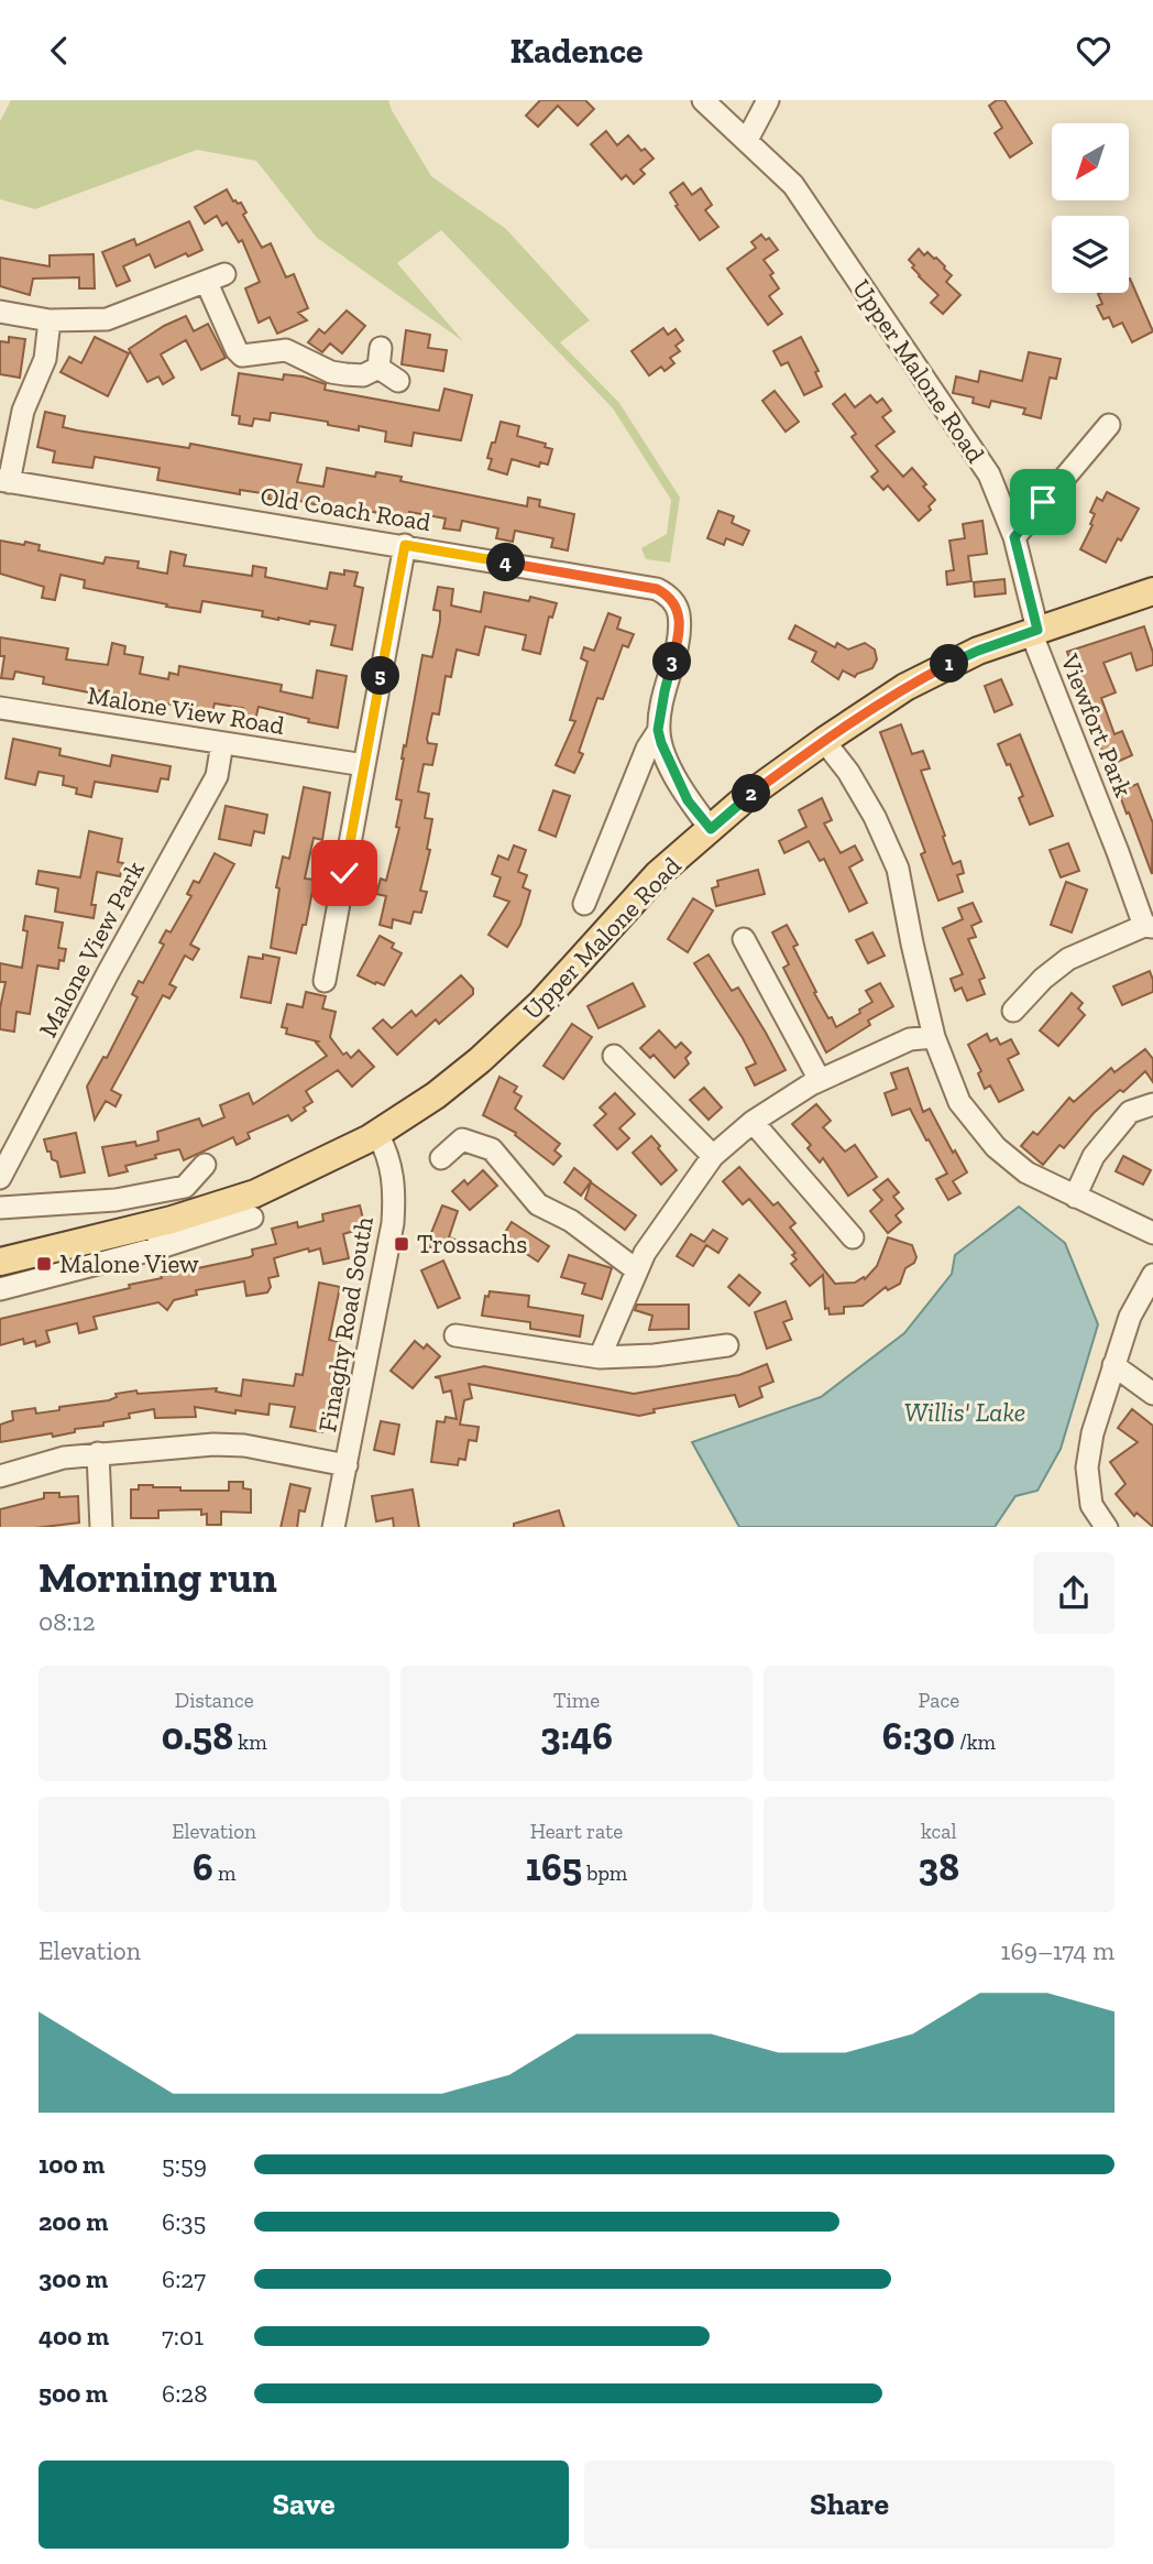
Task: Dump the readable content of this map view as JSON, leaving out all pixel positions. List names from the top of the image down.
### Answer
{
  "streets": {
    "main road": ["Upper Malone Road"],
    "street": [
      "Old Coach Road",
      "Malone View Road",
      "Viewfort Park",
      "Malone View Park",
      "Finaghy Road South"
    ]
  },
  "crossings": [
    ["Upper Malone Road", "Viewfort Park"],
    ["Upper Malone Road", "Finaghy Road South"],
    ["Malone View Road", "Malone View Park"]
  ],
  "water": ["Willis' Lake"],
  "places": {
    "transit": ["Trossachs", "Malone View"]
  },
  "north": "bottom left",
  "page": {
    "header": "Kadence",
    "pins": [
      "4",
      "3",
      "1",
      "5",
      "2"
    ],
    "heading": ["Morning run", "08:12"],
    "stats": [
      ["Distance", "0.58 km"],
      ["Time", "3:46"],
      ["Pace", "6:30 /km"],
      ["Elevation", "6 m"],
      ["Heart rate", "165 bpm"],
      ["kcal", "38"]
    ],
    "chart": ["Elevation", "169–174 m"],
    "list": [
      {
        "name": "100 m",
        "note": "5:59"
      },
      {
        "name": "200 m",
        "note": "6:35"
      },
      {
        "name": "300 m",
        "note": "6:27"
      },
      {
        "name": "400 m",
        "note": "7:01"
      },
      {
        "name": "500 m",
        "note": "6:28"
      }
    ],
    "buttons": ["Save", "Share"]
  }
}
